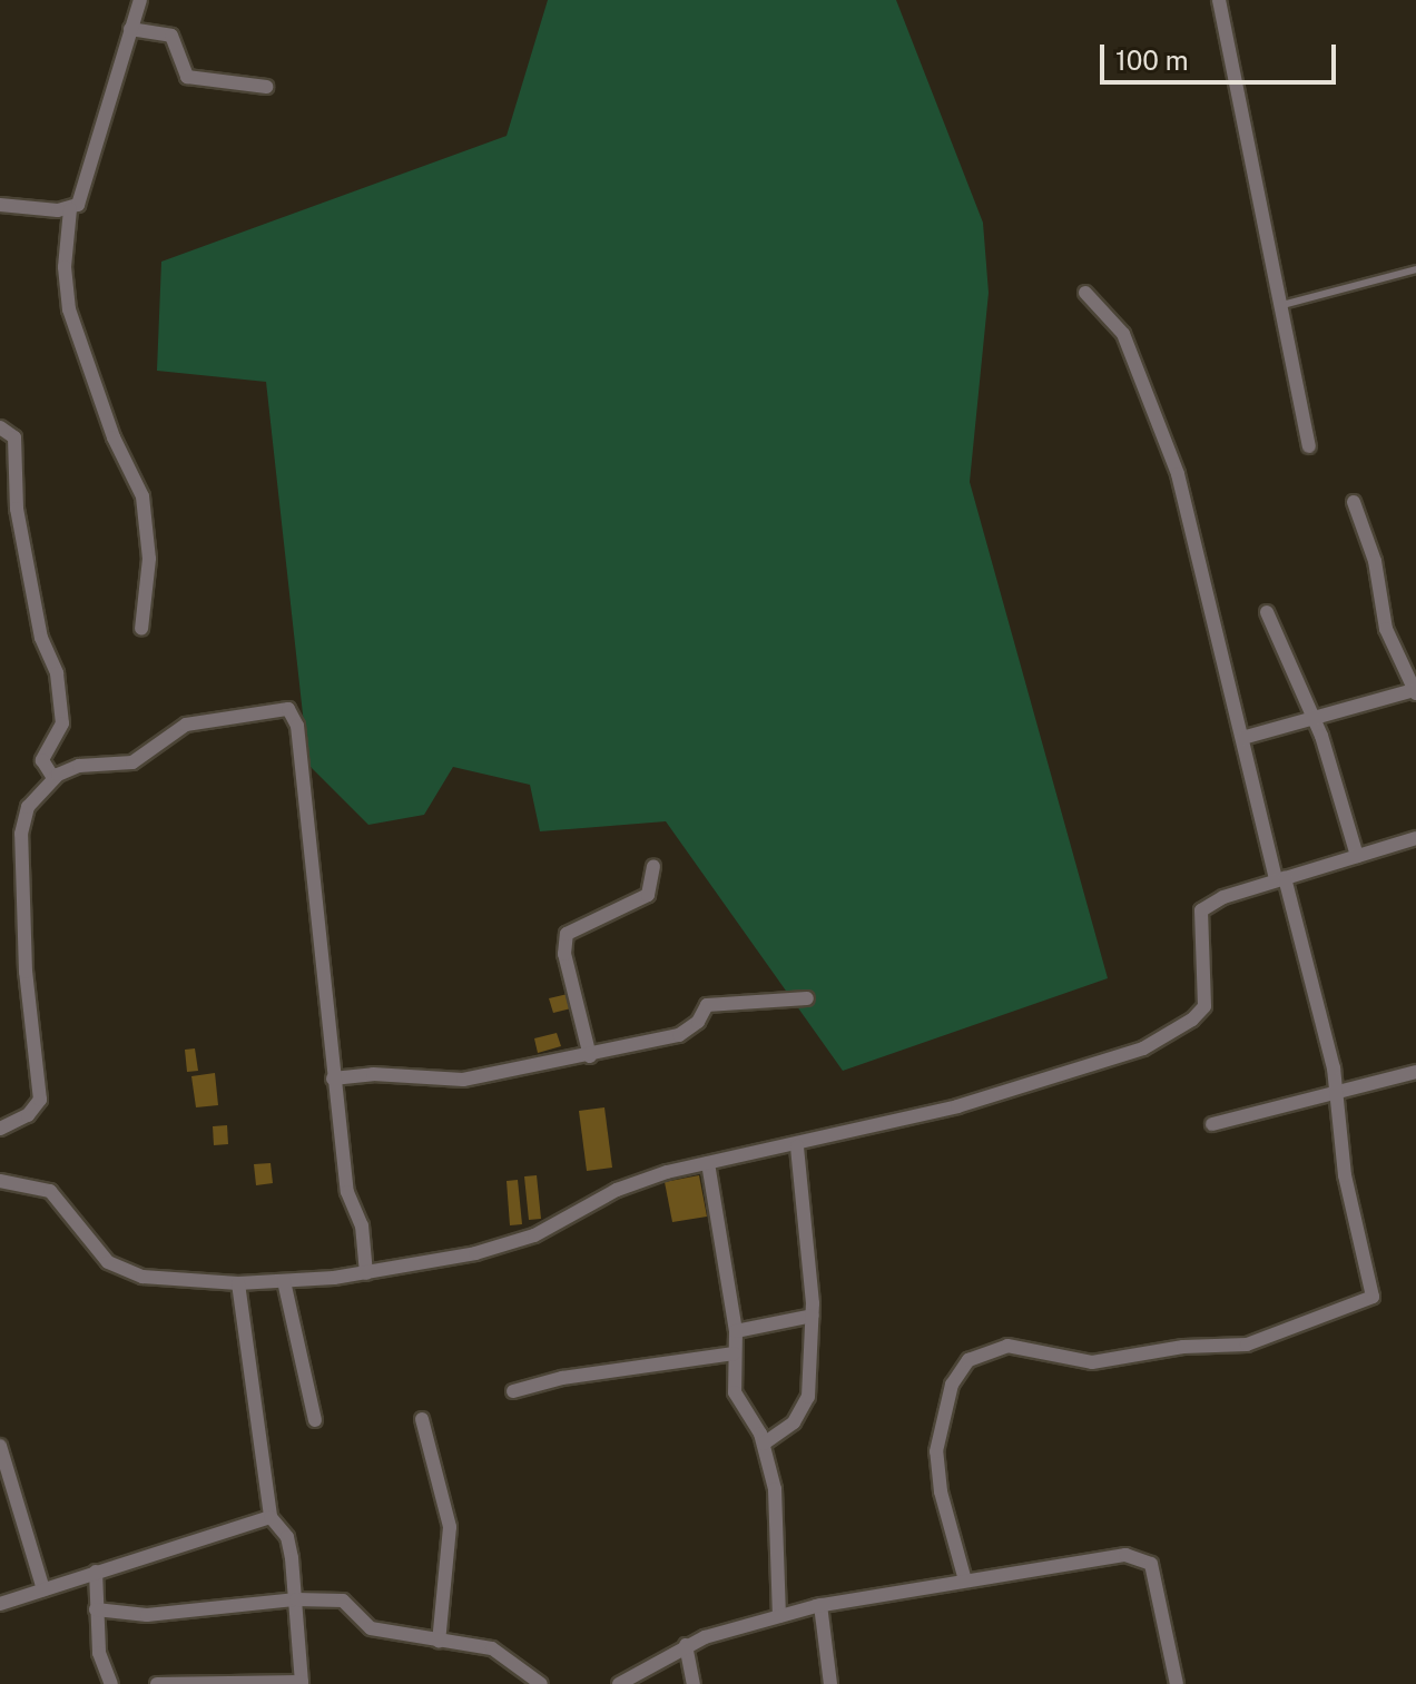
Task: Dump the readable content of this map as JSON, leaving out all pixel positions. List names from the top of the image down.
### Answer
{
  "scale_bar": "100 m"
}
